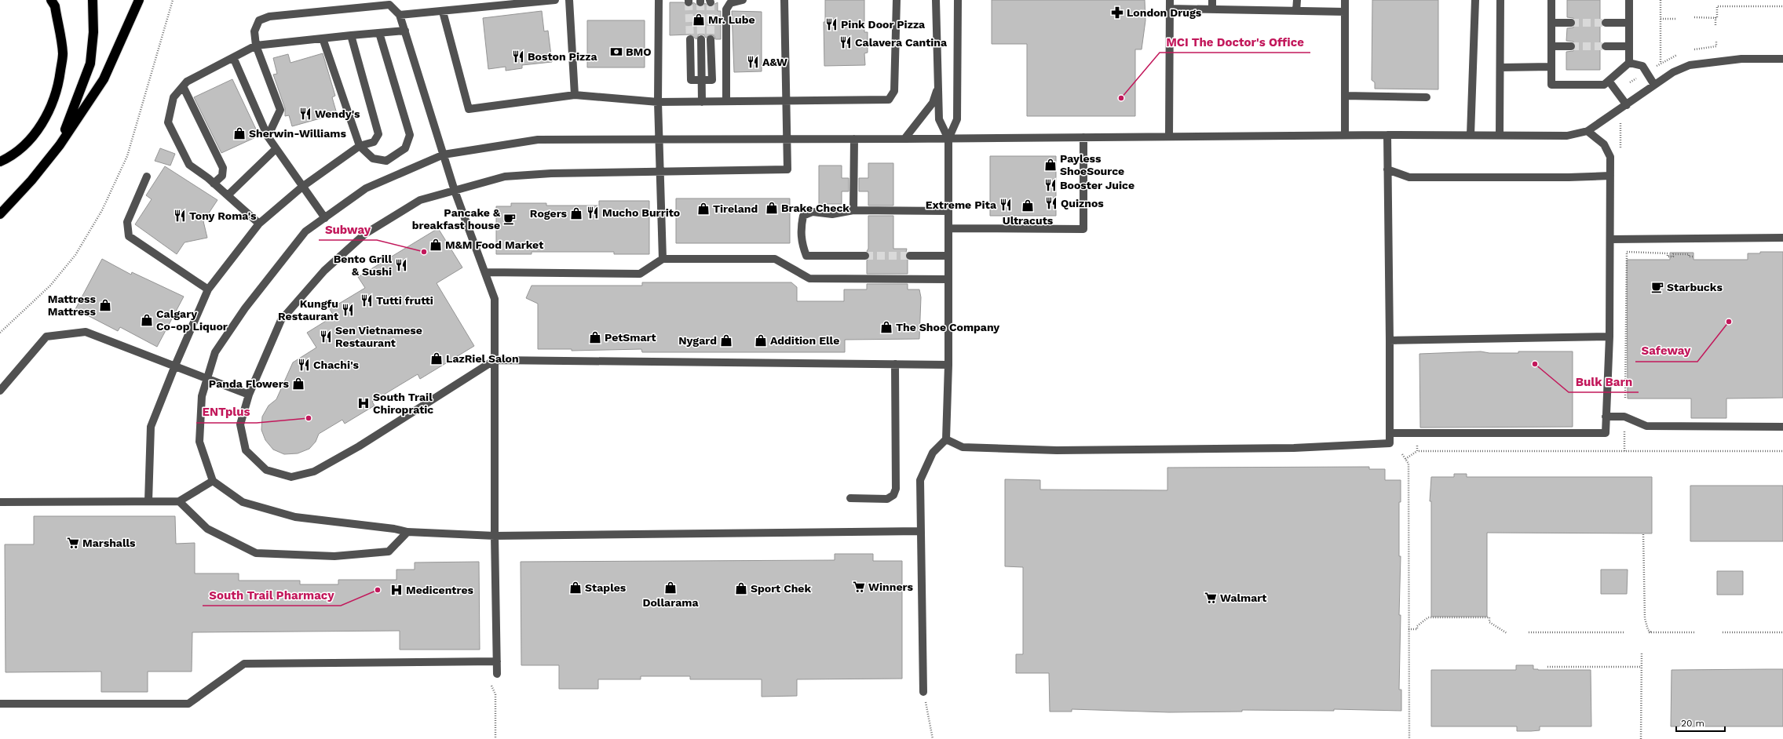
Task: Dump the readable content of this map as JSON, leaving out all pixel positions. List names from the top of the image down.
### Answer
{
  "places": {
    "pharmacy": ["London Drugs"],
    "shop": [
      "Mr. Lube",
      "Sherwin-Williams",
      "Payless ShoeSource",
      "Ultracuts",
      "Brake Check",
      "Tireland",
      "Rogers",
      "M&M Food Market",
      "Mattress Mattress",
      "Calgary Co-op Liquor",
      "The Shoe Company",
      "PetSmart",
      "Nygard",
      "Addition Elle",
      "LazRiel Salon",
      "Panda Flowers",
      "Staples",
      "Dollarama",
      "Sport Chek"
    ],
    "restaurant": [
      "Pink Door Pizza",
      "Calavera Cantina",
      "Boston Pizza",
      "A&W",
      "Wendy's",
      "Booster Juice",
      "Quiznos",
      "Extreme Pita",
      "Mucho Burrito",
      "Tony Roma's",
      "Bento Grill & Sushi",
      "Tutti frutti",
      "Kungfu Restaurant",
      "Sen Vietnamese Restaurant",
      "Chachi's"
    ],
    "bank": ["BMO"],
    "other": [
      "MCI The Doctor's Office",
      "Subway",
      "Safeway",
      "Bulk Barn",
      "ENTplus",
      "South Trail Pharmacy"
    ],
    "cafe": ["Pancake & breakfast house", "Starbucks"],
    "hospital": ["South Trail Chiropratic", "Medicentres"],
    "supermarket": ["Marshalls", "Winners", "Walmart"]
  },
  "scale_bar": "20 m"
}
